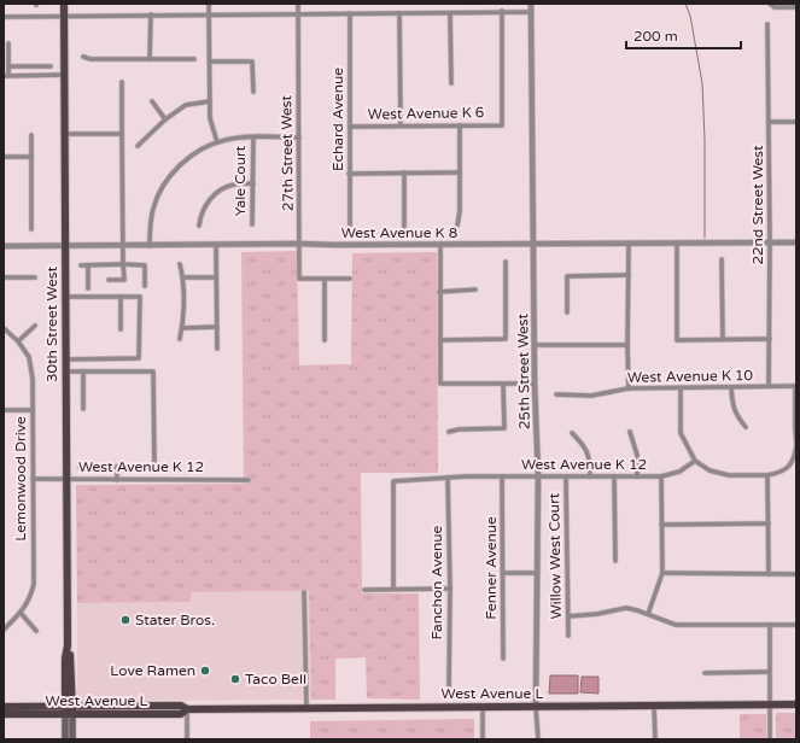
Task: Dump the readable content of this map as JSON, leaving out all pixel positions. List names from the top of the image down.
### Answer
{
  "streets": {
    "main road": ["30th Street West", "West Avenue L"],
    "street": [
      "West Avenue K 6",
      "Echard Avenue",
      "27th Street West",
      "Yale Court",
      "22nd Street West",
      "West Avenue K 8",
      "25th Street West",
      "West Avenue K 10",
      "West Avenue K 12",
      "Lemonwood Drive",
      "Willow West Court",
      "Fenner Avenue",
      "Fanchon Avenue"
    ]
  },
  "crossings": [
    ["West Avenue K 6", "Echard Avenue"],
    ["27th Street West", "West Avenue K 8"],
    ["22nd Street West", "West Avenue K 8"],
    ["22nd Street West", "West Avenue K 10"],
    ["West Avenue K 8", "30th Street West"],
    ["West Avenue K 8", "25th Street West"],
    ["30th Street West", "West Avenue K 12"],
    ["30th Street West", "West Avenue L"],
    ["25th Street West", "West Avenue K 12"],
    ["25th Street West", "West Avenue L"],
    ["West Avenue K 12", "Lemonwood Drive"],
    ["West Avenue K 12", "Willow West Court"],
    ["West Avenue K 12", "Fenner Avenue"],
    ["West Avenue K 12", "Fanchon Avenue"]
  ],
  "places": ["Stater Bros.", "Love Ramen", "Taco Bell"],
  "scale_bar": "200 m"
}
